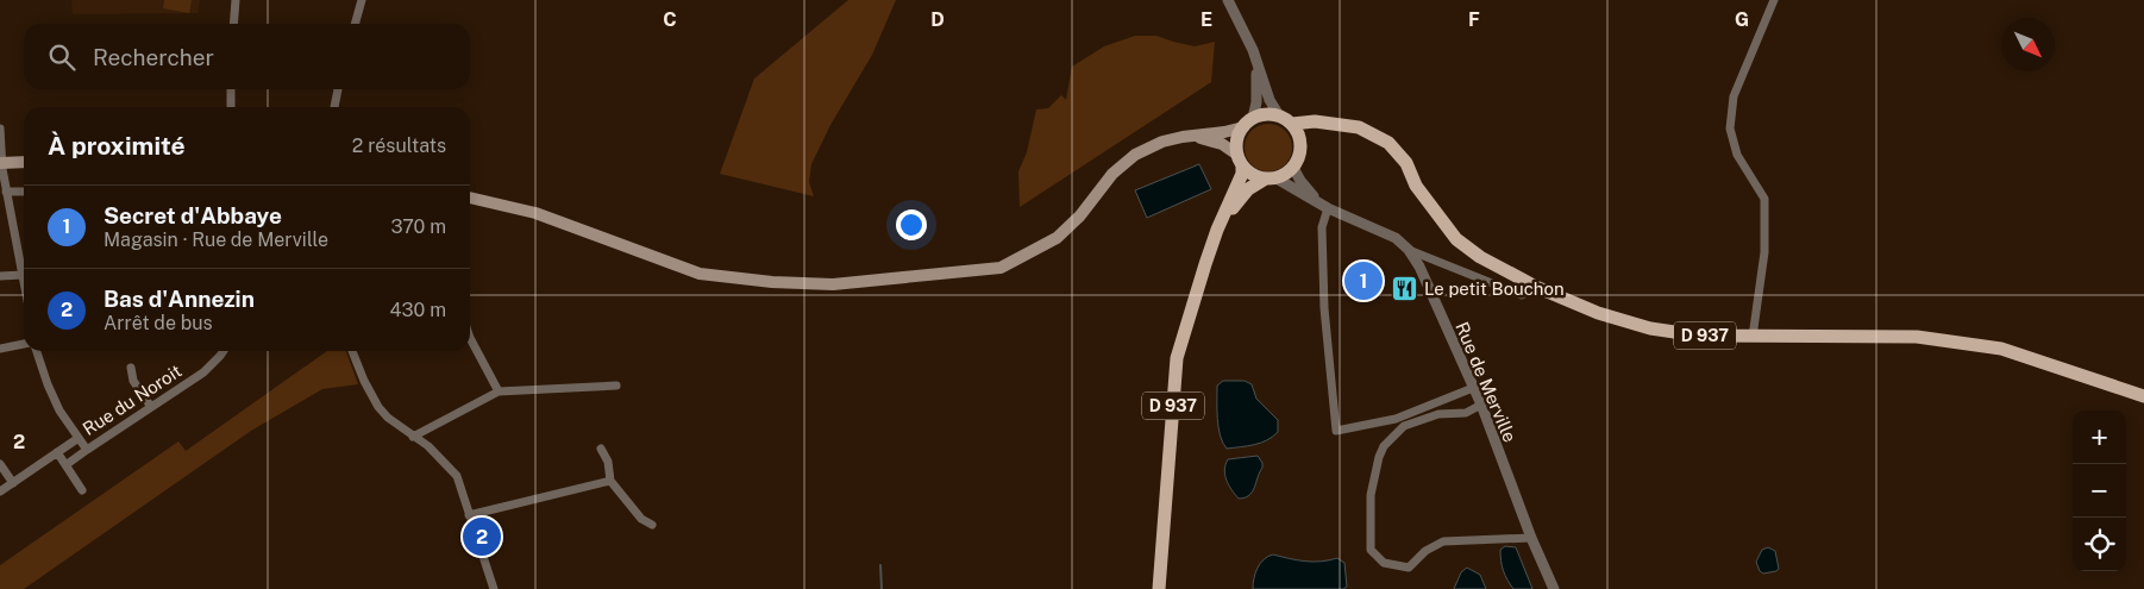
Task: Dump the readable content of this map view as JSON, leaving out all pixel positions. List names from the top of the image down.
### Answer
{
  "streets": {
    "main road": ["D 937"],
    "street": ["Rue de Merville", "Rue du Noroit"]
  },
  "crossings": [
    ["D 937", "Rue de Merville"]
  ],
  "places": {
    "restaurant": ["Le petit Bouchon"]
  },
  "north": "bottom right",
  "page": {
    "search": "Rechercher",
    "heading": ["À proximité", "2 résultats"],
    "list": [
      {
        "mark": "1",
        "name": "Secret d'Abbaye",
        "note": "Magasin · Rue de Merville",
        "value": "370 m"
      },
      {
        "mark": "2",
        "name": "Bas d'Annezin",
        "note": "Arrêt de bus",
        "value": "430 m"
      }
    ],
    "pins": ["1", "2"],
    "map_buttons": ["+", "−"]
  },
  "grid": {
    "columns": [
      "C",
      "D",
      "E",
      "F",
      "G"
    ],
    "rows": ["2"]
  }
}
